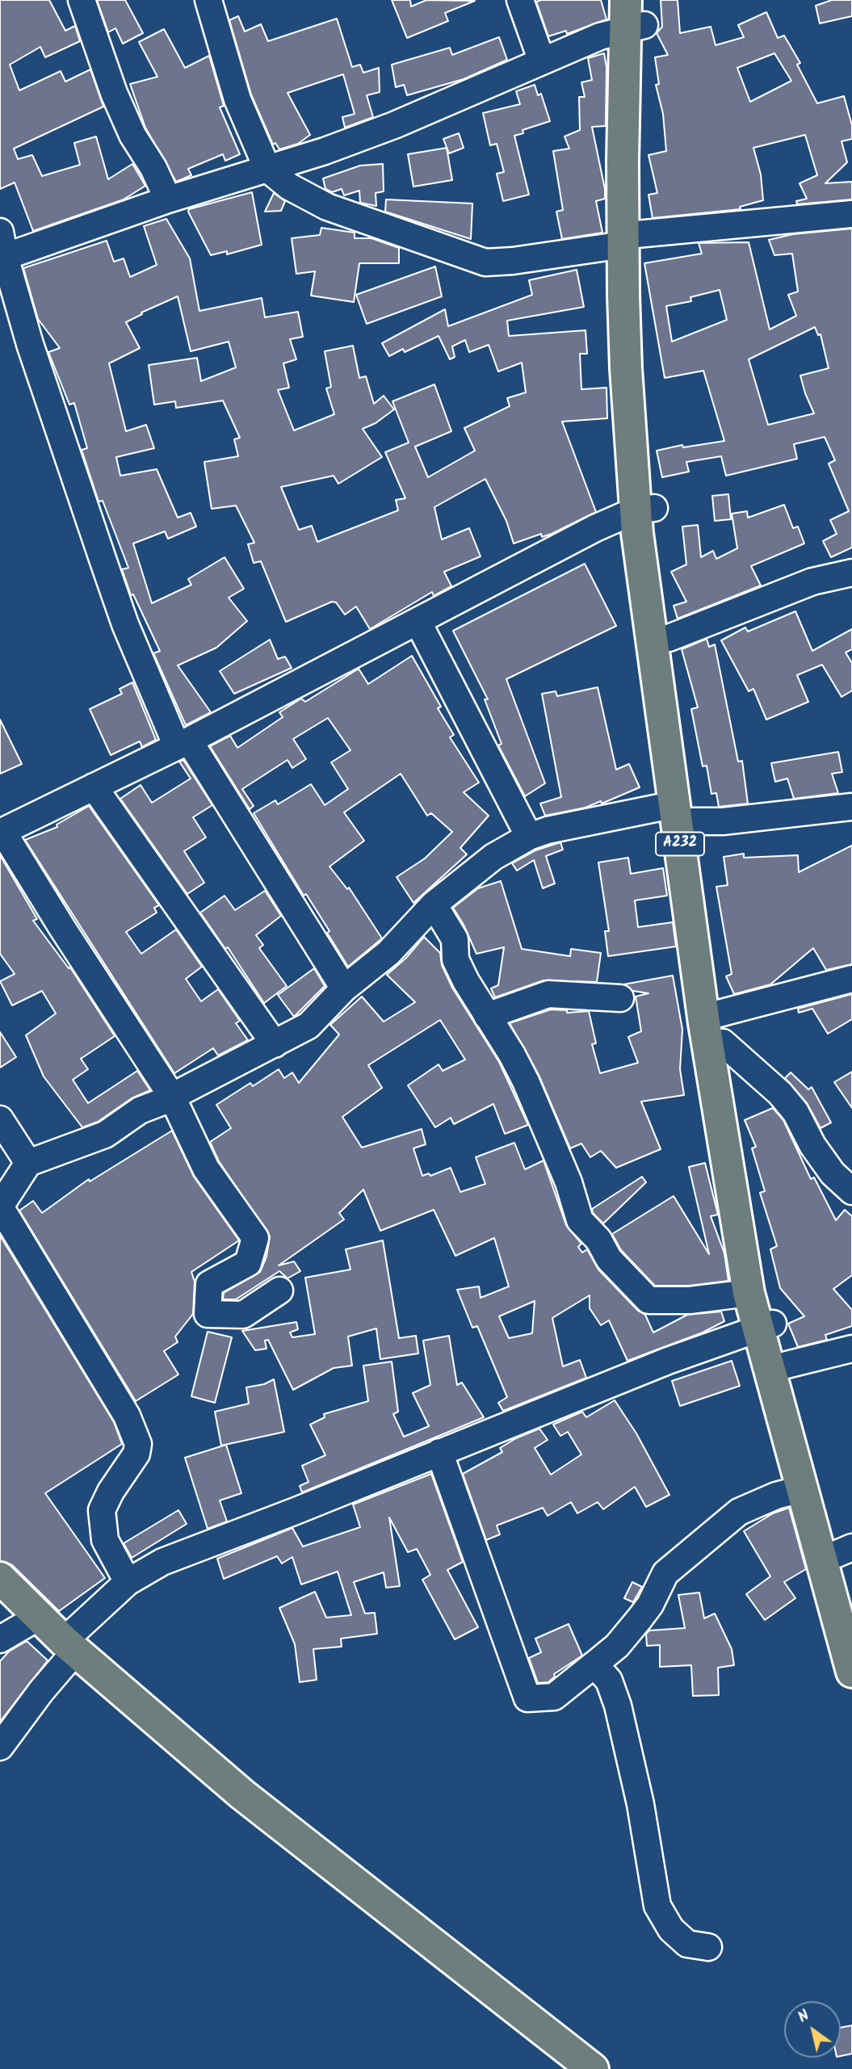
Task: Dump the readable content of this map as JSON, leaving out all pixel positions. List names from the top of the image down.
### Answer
{
  "streets": {
    "main road": ["A232"]
  },
  "north": "top left"
}
